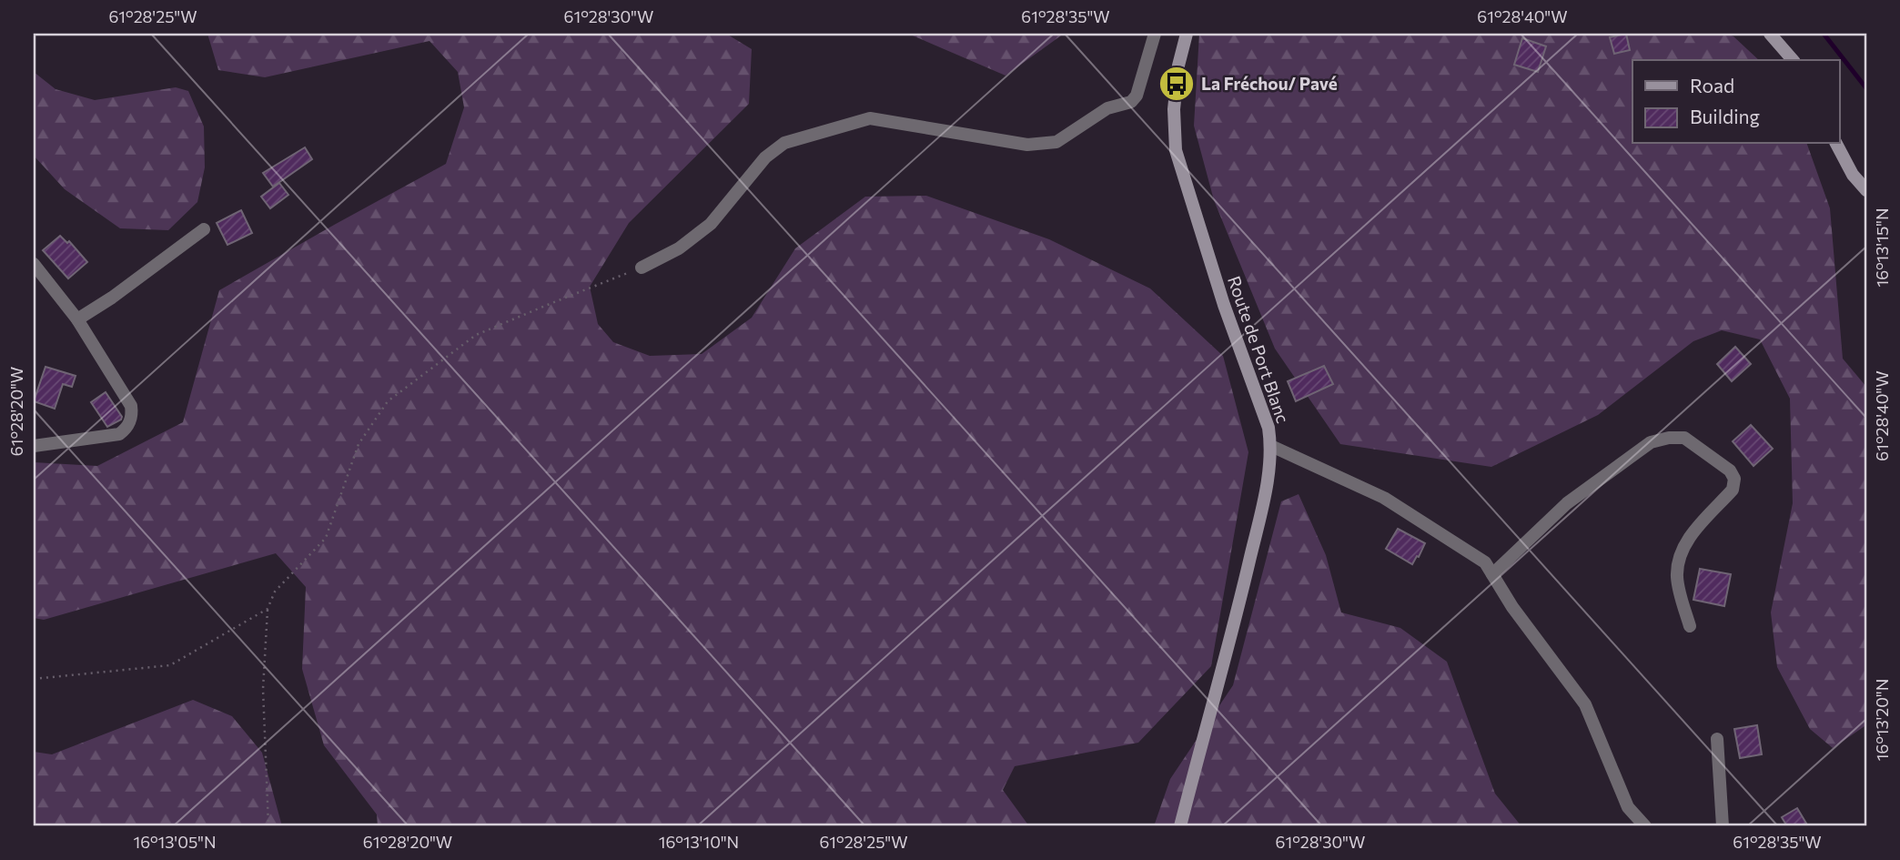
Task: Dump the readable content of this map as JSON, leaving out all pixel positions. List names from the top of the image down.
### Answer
{
  "streets": {
    "street": ["Route de Port Blanc"]
  },
  "places": {
    "bus stop": ["La Fréchou/ Pavé"]
  },
  "legend": ["Road", "Building"],
  "coordinates": [
    "61°28'25\"W",
    "61°28'30\"W",
    "61°28'35\"W",
    "61°28'40\"W",
    "16°13'15\"N",
    "61°28'20\"W",
    "16°13'20\"N",
    "16°13'05\"N",
    "16°13'10\"N"
  ]
}
